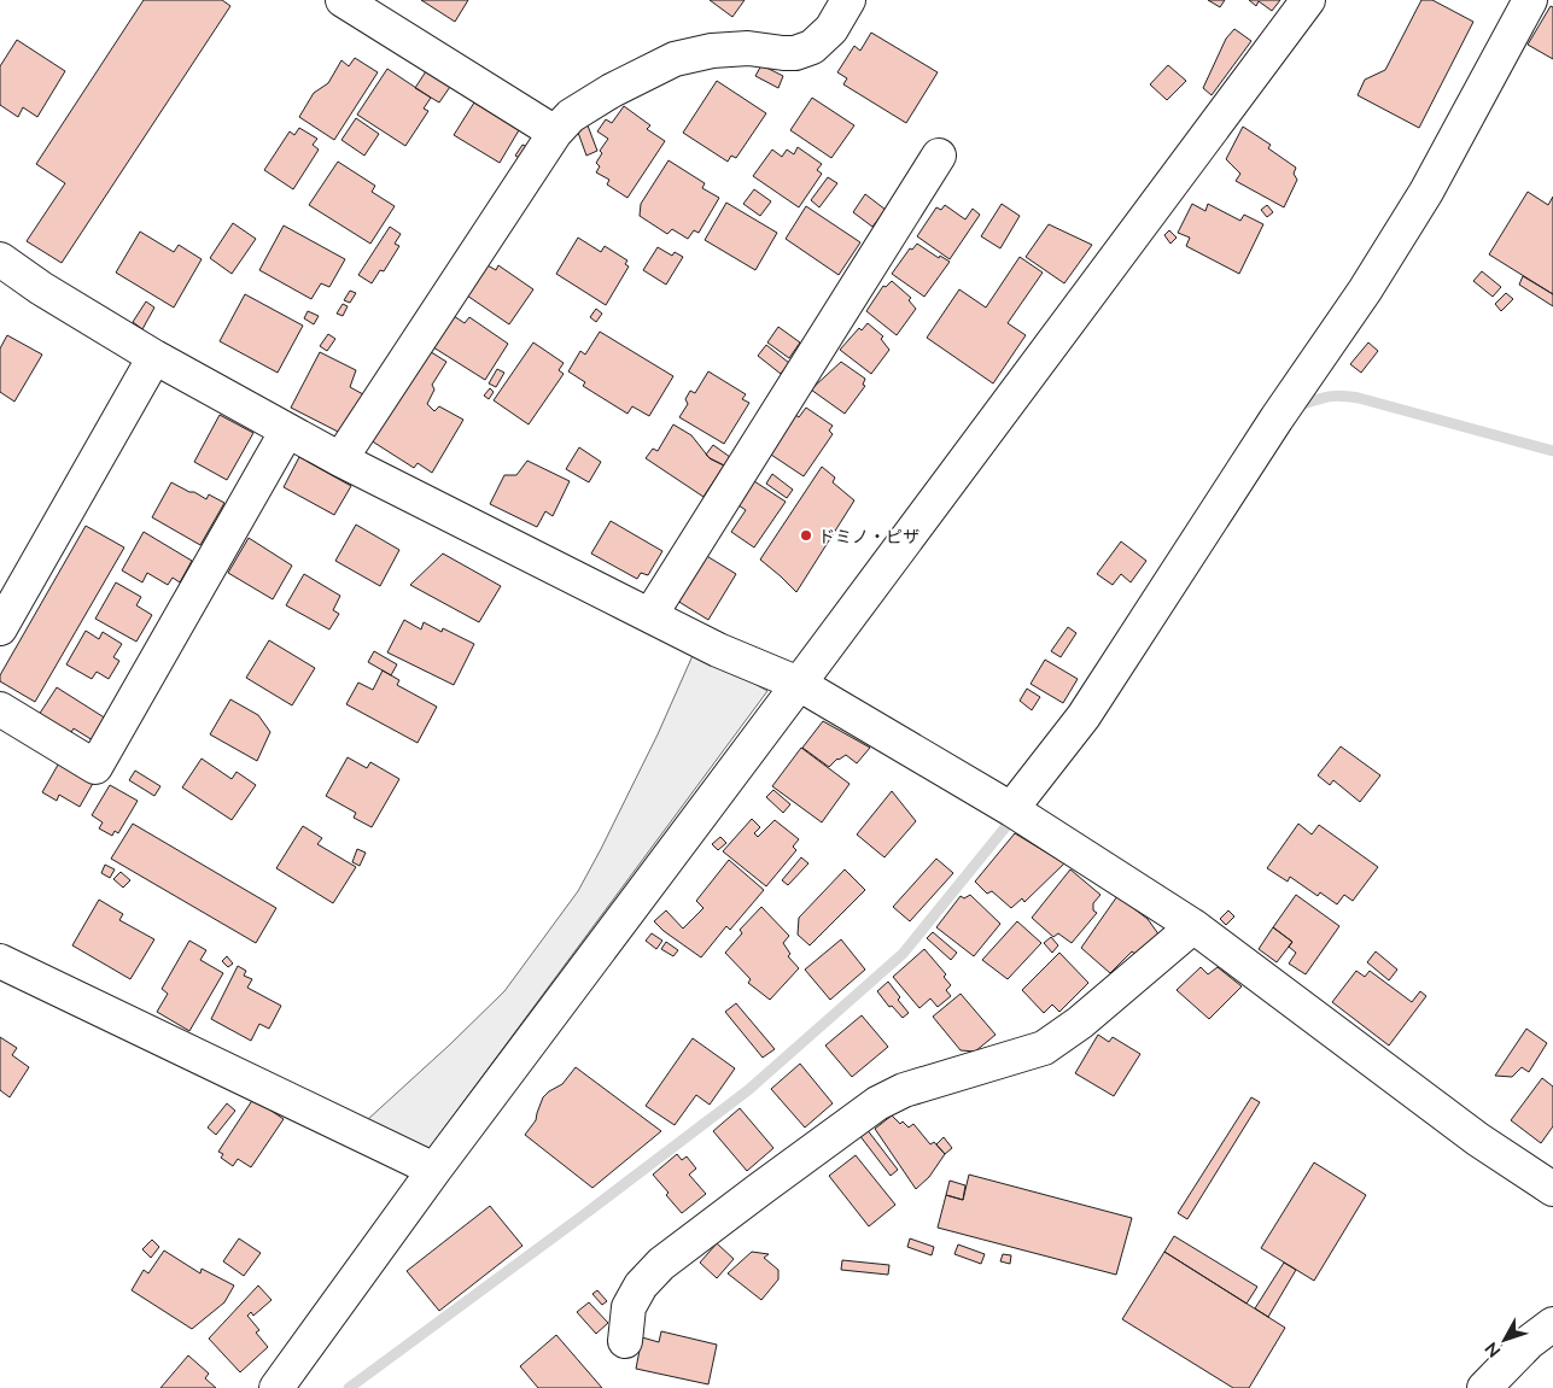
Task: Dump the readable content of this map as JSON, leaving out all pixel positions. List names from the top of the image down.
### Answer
{
  "places": ["ドミノ・ピザ"],
  "north": "bottom left"
}
